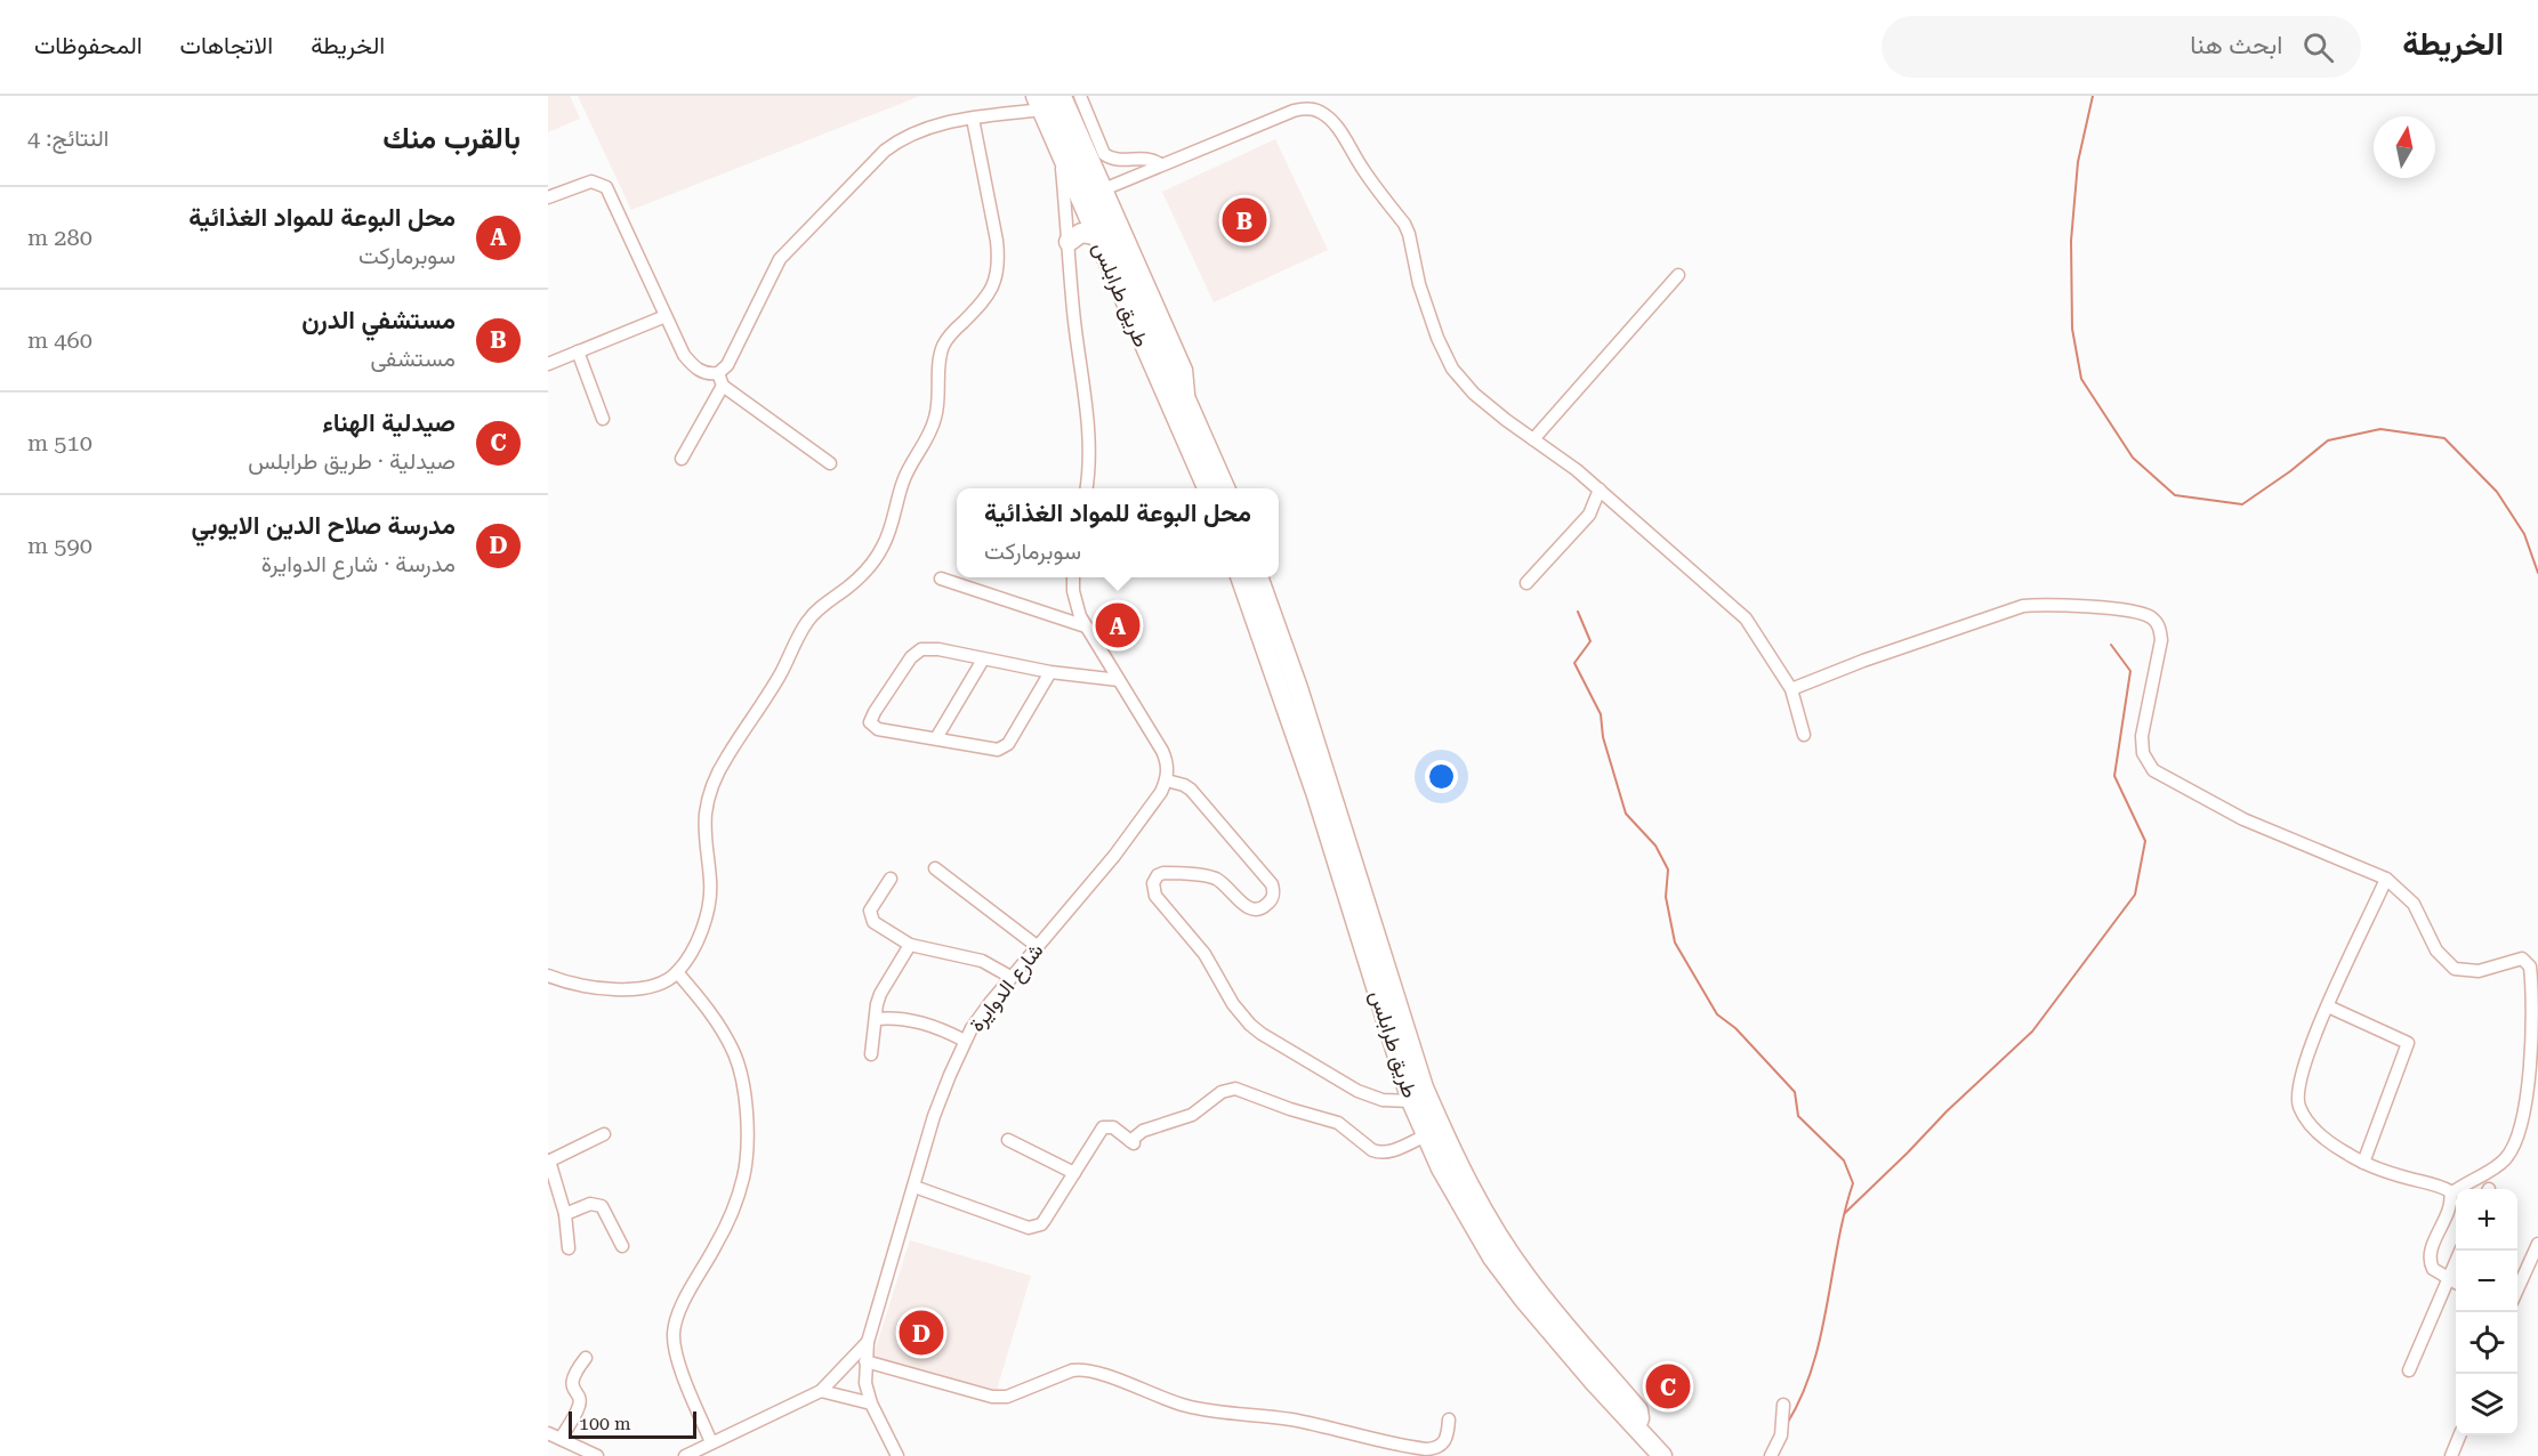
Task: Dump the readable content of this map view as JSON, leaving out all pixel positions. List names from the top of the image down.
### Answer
{
  "streets": {
    "highway": ["طريق طرابلس"],
    "street": ["شارع الدوايرة"]
  },
  "scale_bar": "100 m",
  "north": "top",
  "page": {
    "header": "الخريطة",
    "search": "ابحث هنا",
    "nav": ["الخريطة", "الاتجاهات", "المحفوظات"],
    "heading": ["بالقرب منك", "النتائج: 4"],
    "list": [
      {
        "mark": "A",
        "name": "محل البوعة للمواد الغذائية",
        "note": "سوبرماركت",
        "value": "280 m"
      },
      {
        "mark": "B",
        "name": "مستشفي الدرن",
        "note": "مستشفى",
        "value": "460 m"
      },
      {
        "mark": "C",
        "name": "صيدلية الهناء",
        "note": "صيدلية · طريق طرابلس",
        "value": "510 m"
      },
      {
        "mark": "D",
        "name": "مدرسة صلاح الدين الايوبي",
        "note": "مدرسة · شارع الدوايرة",
        "value": "590 m"
      }
    ],
    "pins": [
      "B",
      "A",
      "D",
      "C"
    ],
    "popup": ["محل البوعة للمواد الغذائية", "سوبرماركت"],
    "map_buttons": ["+", "−"],
    "scale": "100 m"
  }
}
